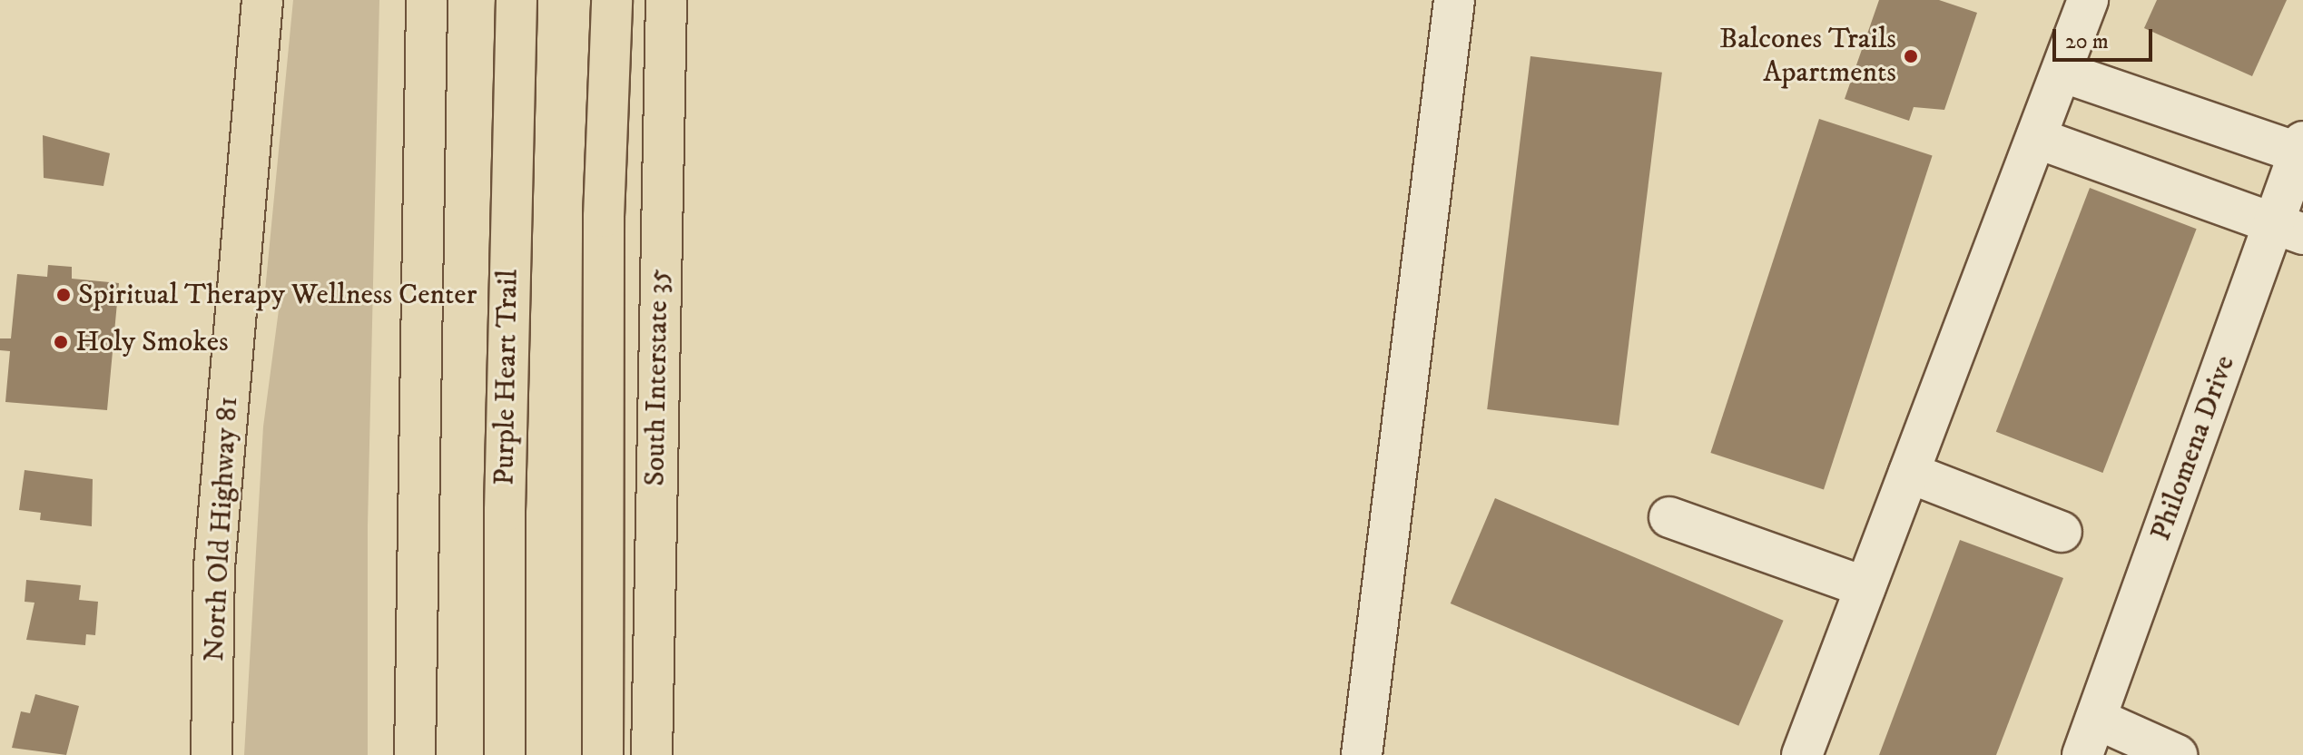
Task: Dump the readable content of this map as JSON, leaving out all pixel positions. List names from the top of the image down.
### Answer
{
  "streets": {
    "main road": ["Purple Heart Trail", "South Interstate 35", "North Old Highway 81"],
    "street": ["Philomena Drive"]
  },
  "places": ["Balcones Trails Apartments", "Spiritual Therapy Wellness Center", "Holy Smokes"],
  "scale_bar": "20 m"
}
